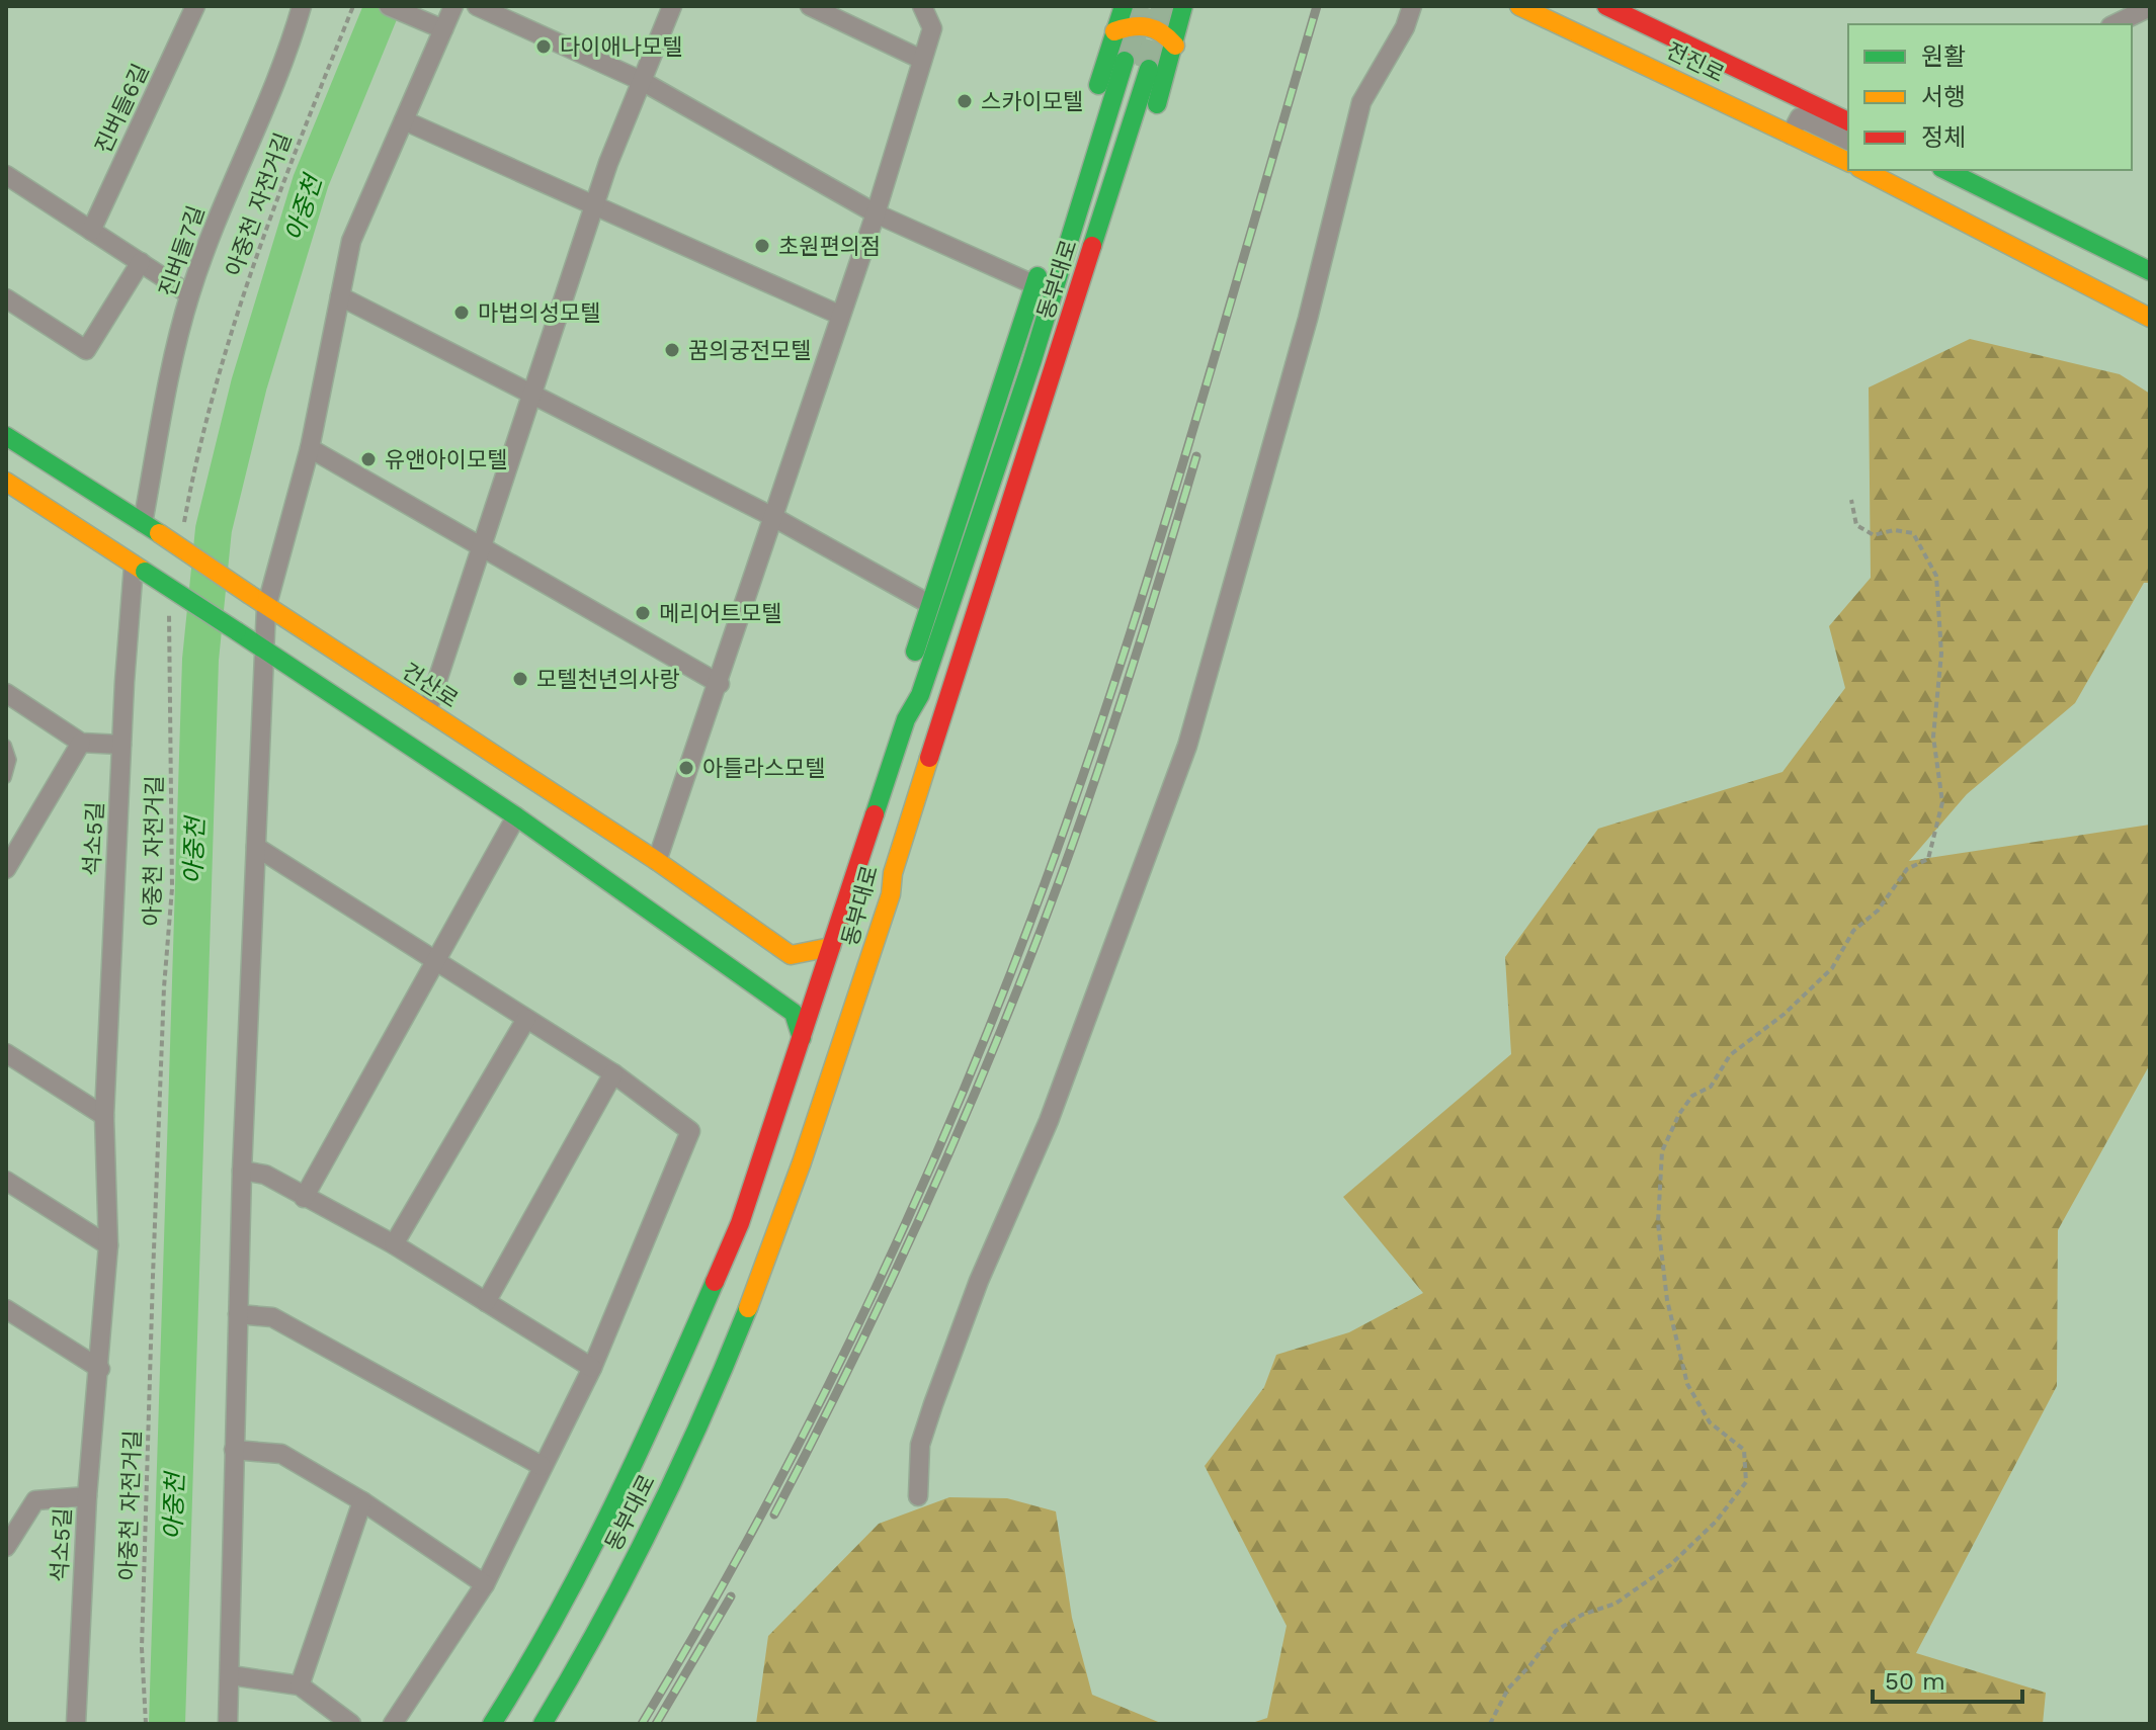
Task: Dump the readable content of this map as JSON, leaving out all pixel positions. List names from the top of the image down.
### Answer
{
  "streets": {
    "main road": ["전진로", "동부대로", "건산로"],
    "street": ["진버들6길", "진버들7길", "석소5길"],
    "path": ["아중천 자전거길"]
  },
  "crossings": [
    ["진버들7길", "건산로"],
    ["동부대로", "건산로"]
  ],
  "water": ["아중천"],
  "places": [
    "다이애나모텔",
    "스카이모텔",
    "초원편의점",
    "마법의성모텔",
    "꿈의궁전모텔",
    "유앤아이모텔",
    "메리어트모텔",
    "모텔천년의사랑",
    "아틀라스모텔"
  ],
  "legend": ["원활", "서행", "정체"],
  "scale_bar": "50 m"
}
